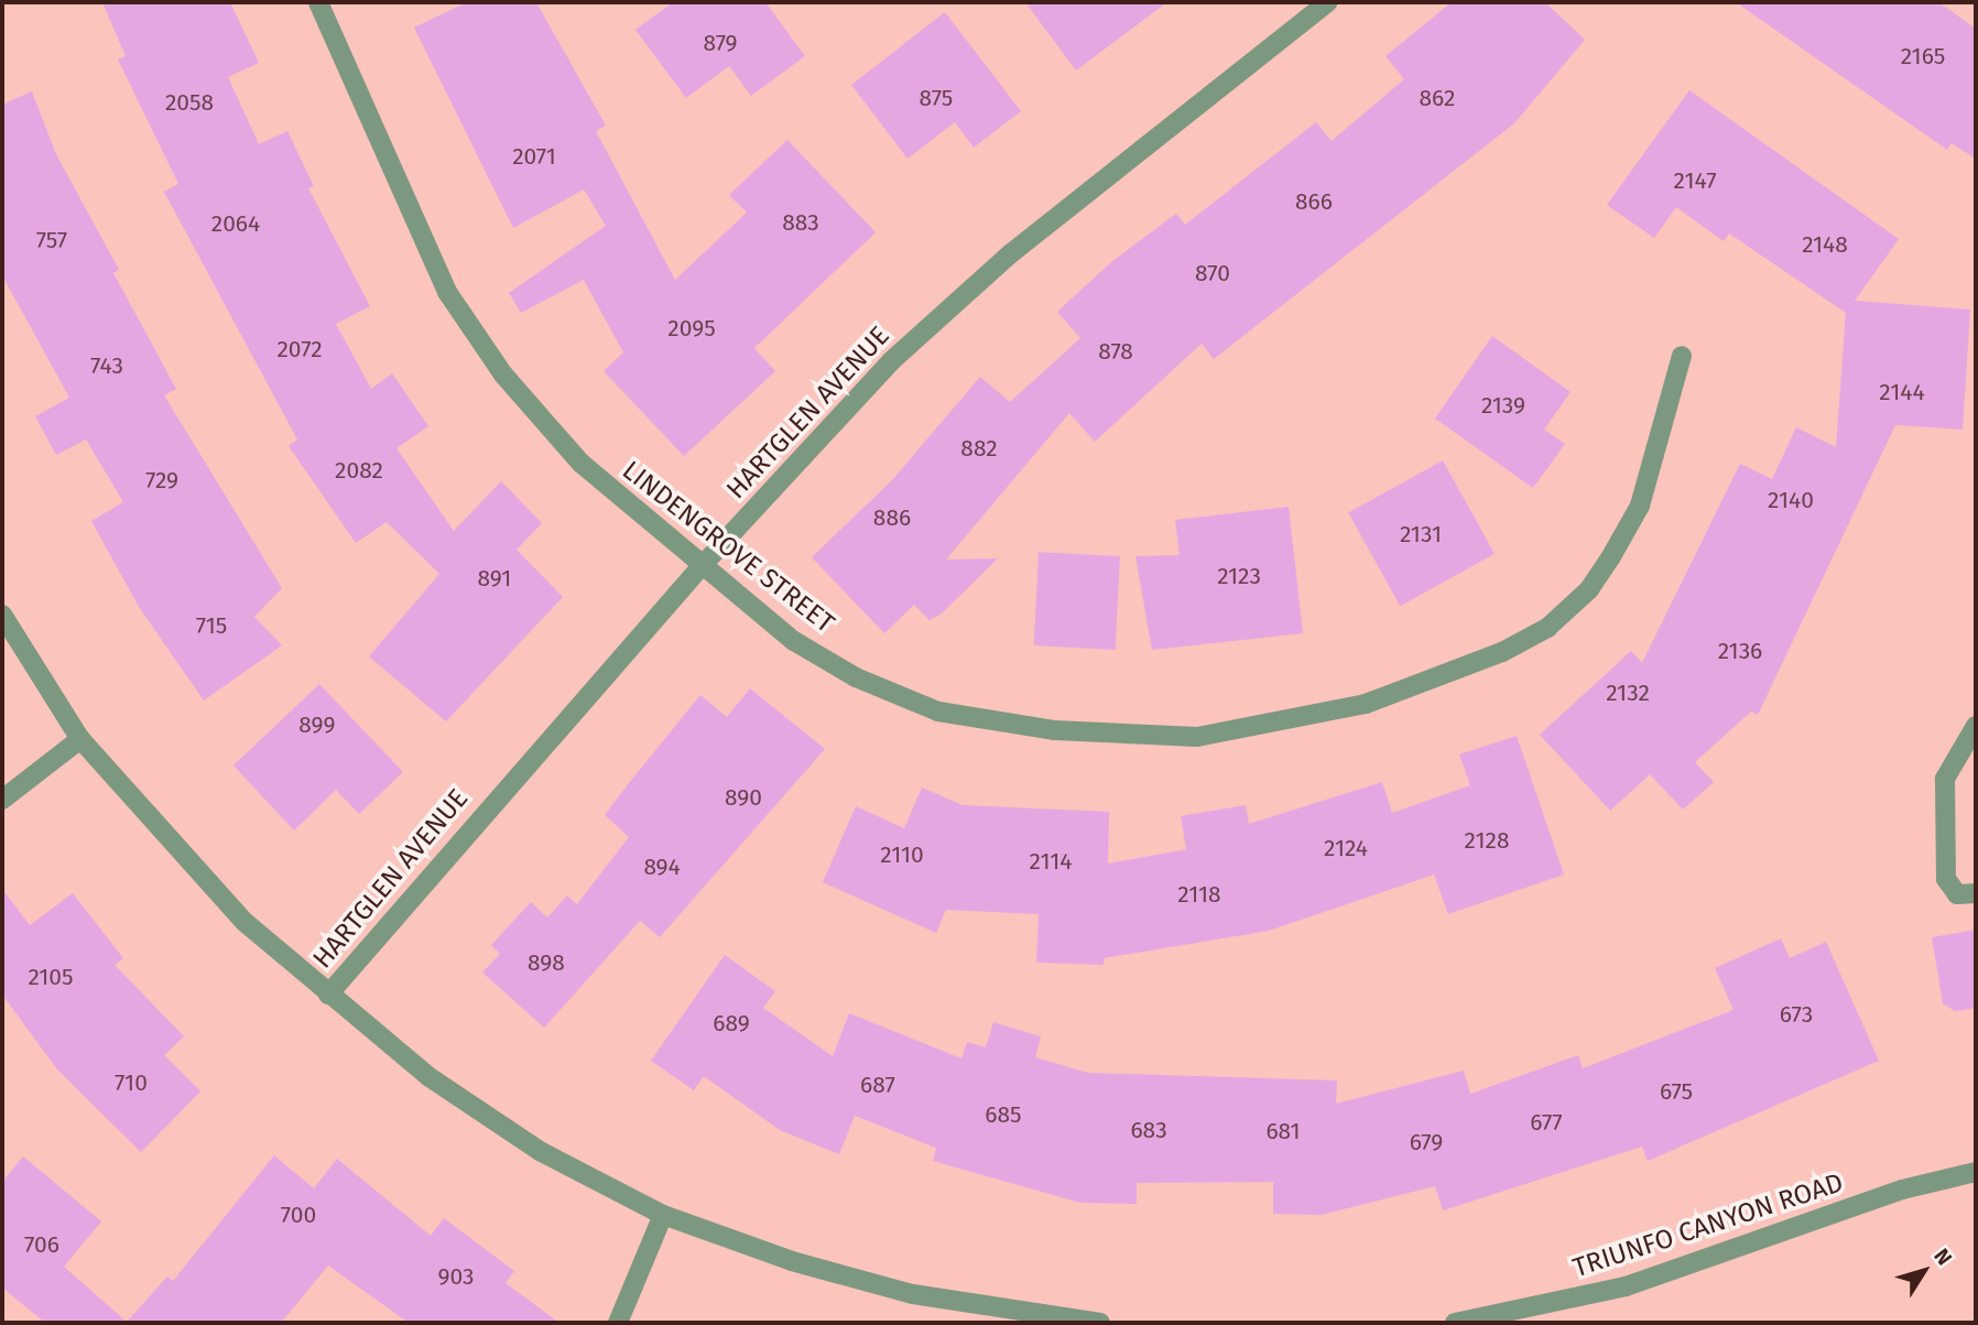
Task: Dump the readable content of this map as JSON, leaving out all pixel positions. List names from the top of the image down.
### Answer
{
  "streets": {
    "street": ["HARTGLEN AVENUE", "LINDENGROVE STREET", "TRIUNFO CANYON ROAD"]
  },
  "crossings": [
    ["HARTGLEN AVENUE", "LINDENGROVE STREET"]
  ],
  "house_numbers": [
    "879",
    "2165",
    "875",
    "862",
    "2058",
    "2071",
    "2147",
    "866",
    "883",
    "2064",
    "757",
    "2148",
    "870",
    "2095",
    "2072",
    "878",
    "743",
    "2144",
    "2139",
    "882",
    "2082",
    "729",
    "2140",
    "886",
    "2131",
    "2123",
    "891",
    "715",
    "2136",
    "2132",
    "899",
    "890",
    "2128",
    "2124",
    "2110",
    "2114",
    "894",
    "2118",
    "898",
    "2105",
    "673",
    "689",
    "710",
    "687",
    "675",
    "685",
    "677",
    "683",
    "681",
    "679",
    "700",
    "706",
    "903"
  ],
  "north": "top right"
}
